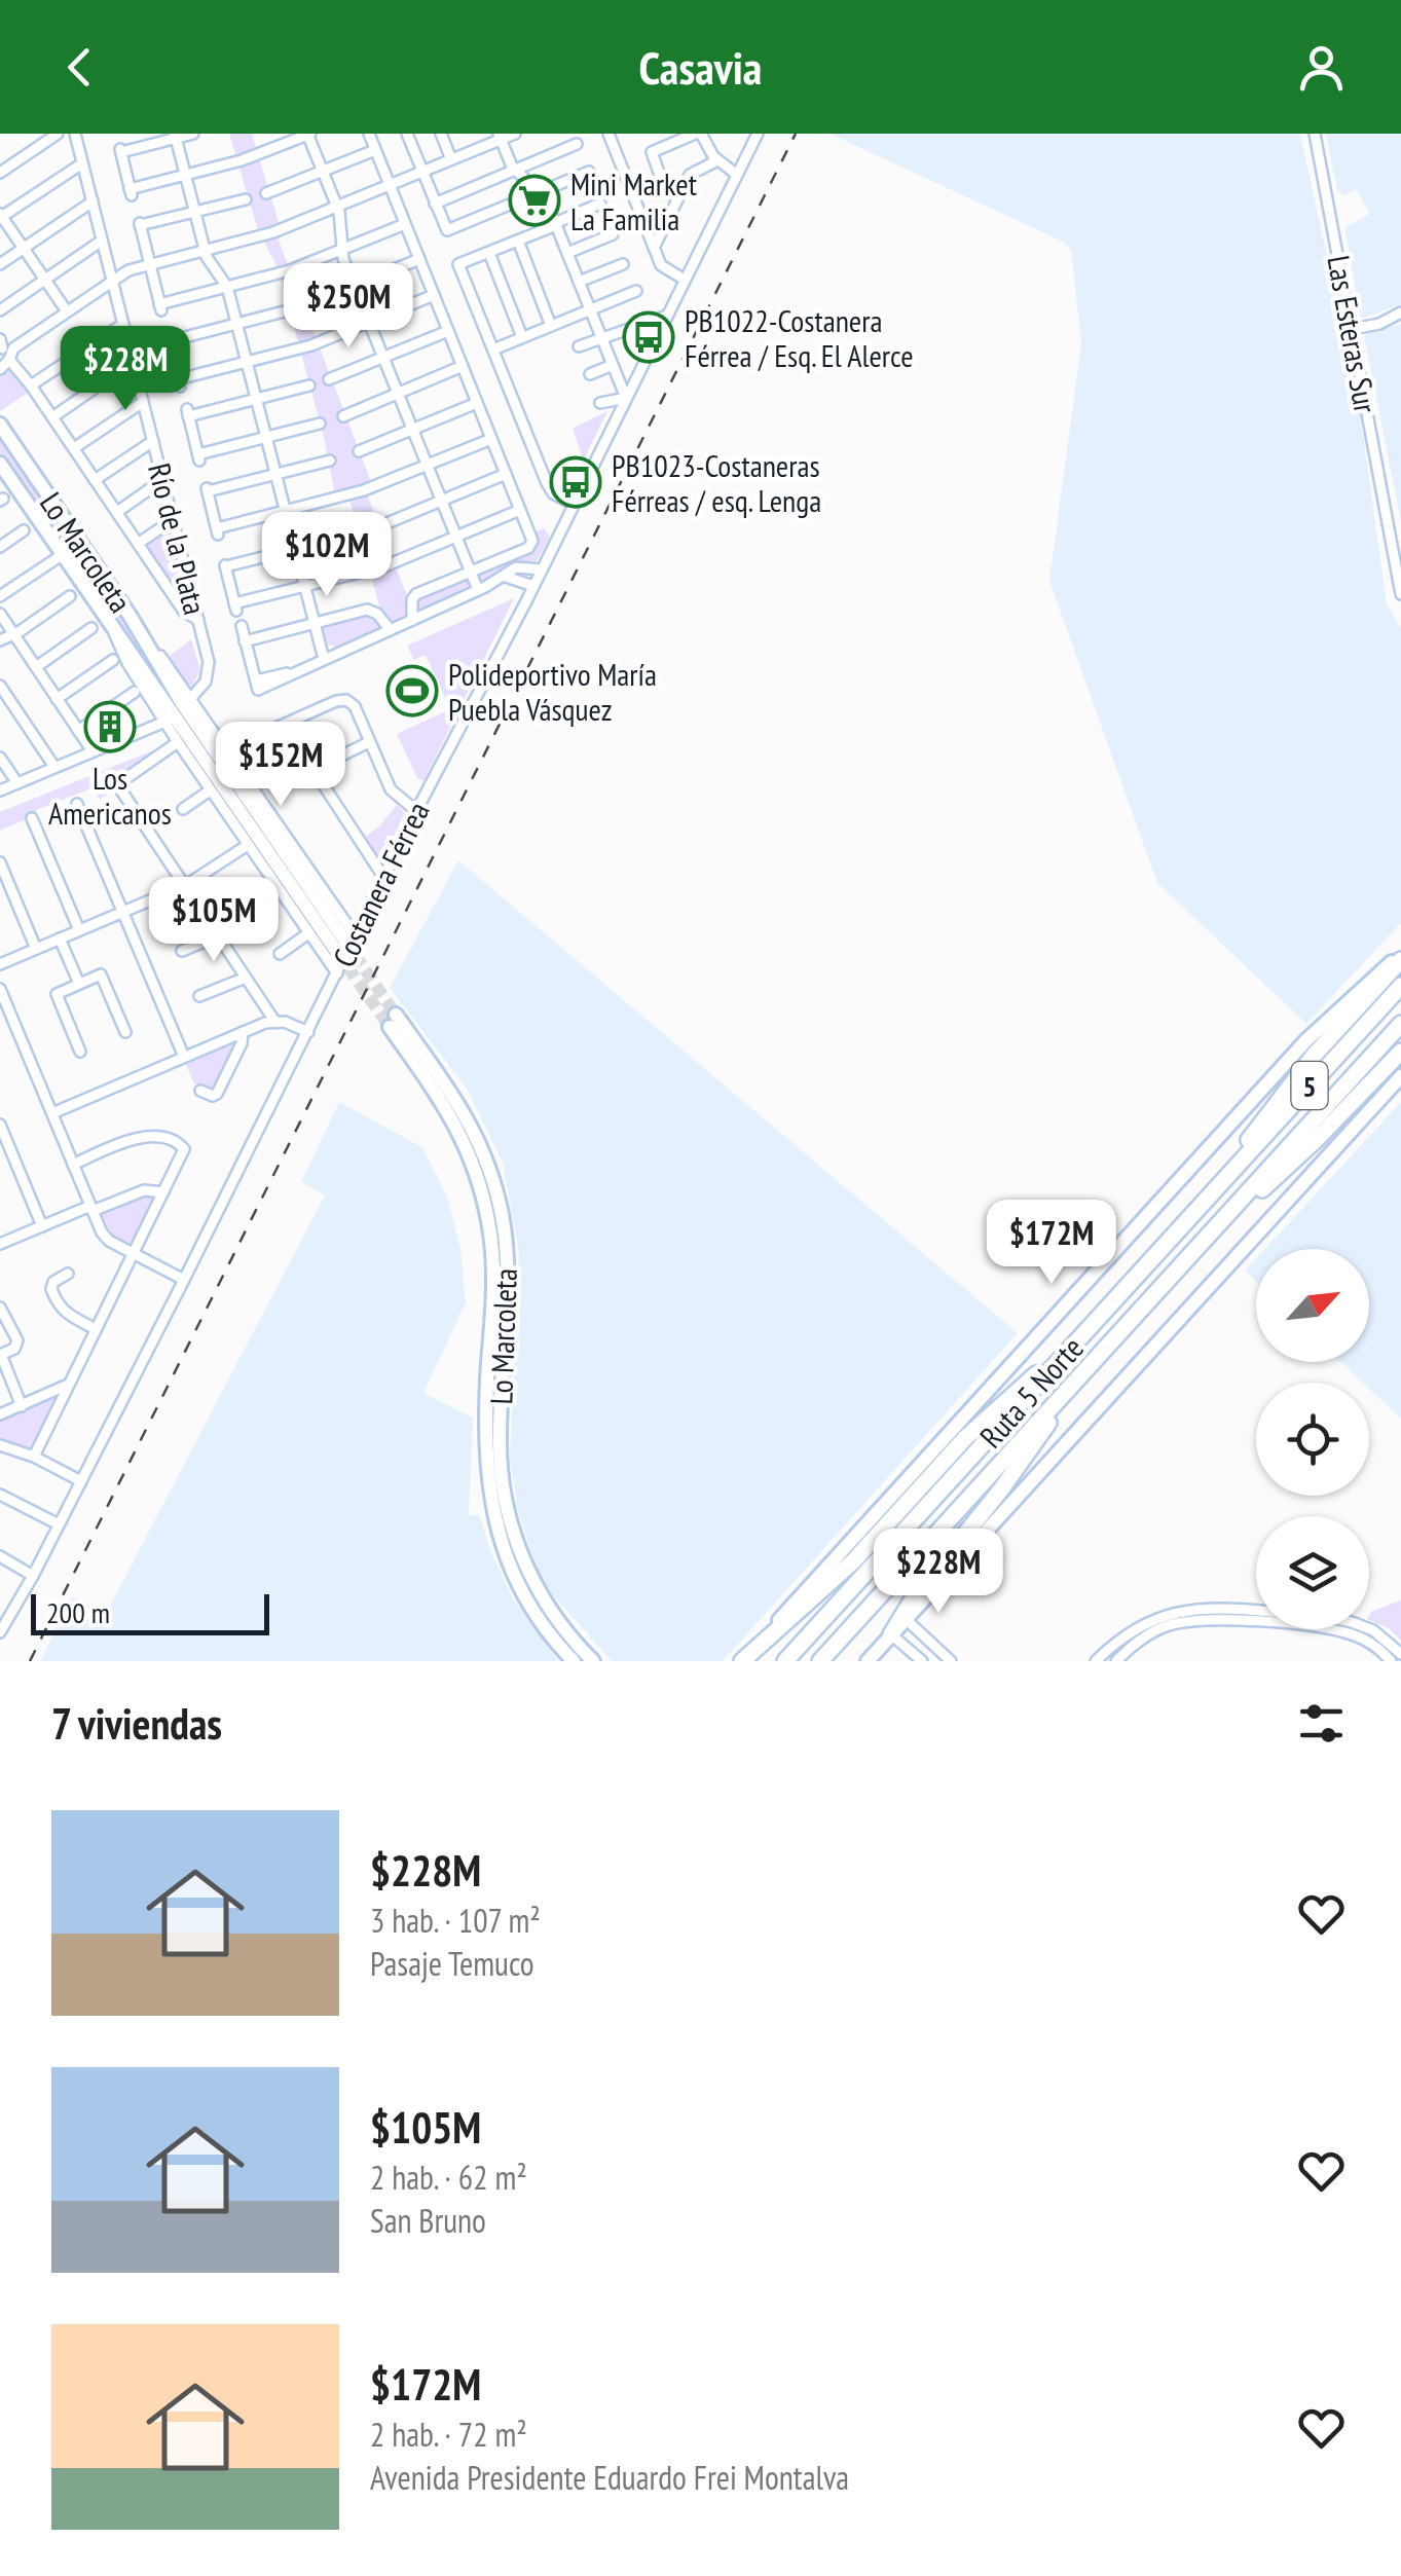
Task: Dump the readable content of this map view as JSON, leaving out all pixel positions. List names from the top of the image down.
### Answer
{
  "streets": {
    "highway": ["5", "Ruta 5 Norte"],
    "main road": ["Lo Marcoleta"],
    "street": ["Las Esteras Sur", "Río de la Plata", "Costanera Férrea"]
  },
  "crossings": [
    ["Río de la Plata", "Lo Marcoleta"],
    ["Lo Marcoleta", "Costanera Férrea"]
  ],
  "places": {
    "supermarket": ["Mini Market La Familia"],
    "bus stop": ["PB1022-Costanera Férrea / Esq. El Alerce", "PB1023-Costaneras Férreas / esq. Lenga"],
    "sports": ["Polideportivo María Puebla Vásquez"],
    "building": ["Los Americanos"]
  },
  "scale_bar": "200 m",
  "north": "top right",
  "page": {
    "header": "Casavia",
    "price": [
      "$250M",
      "$228M",
      "$102M",
      "$152M",
      "$105M",
      "$172M",
      "$228M"
    ],
    "scale": "200 m",
    "heading": "7 viviendas",
    "list": [
      {
        "name": "$228M",
        "note": "3 hab. · 107 m² · Pasaje Temuco"
      },
      {
        "name": "$105M",
        "note": "2 hab. · 62 m² · San Bruno"
      },
      {
        "name": "$172M",
        "note": "2 hab. · 72 m² · Avenida Presidente Eduardo Frei Montalva"
      }
    ]
  }
}
